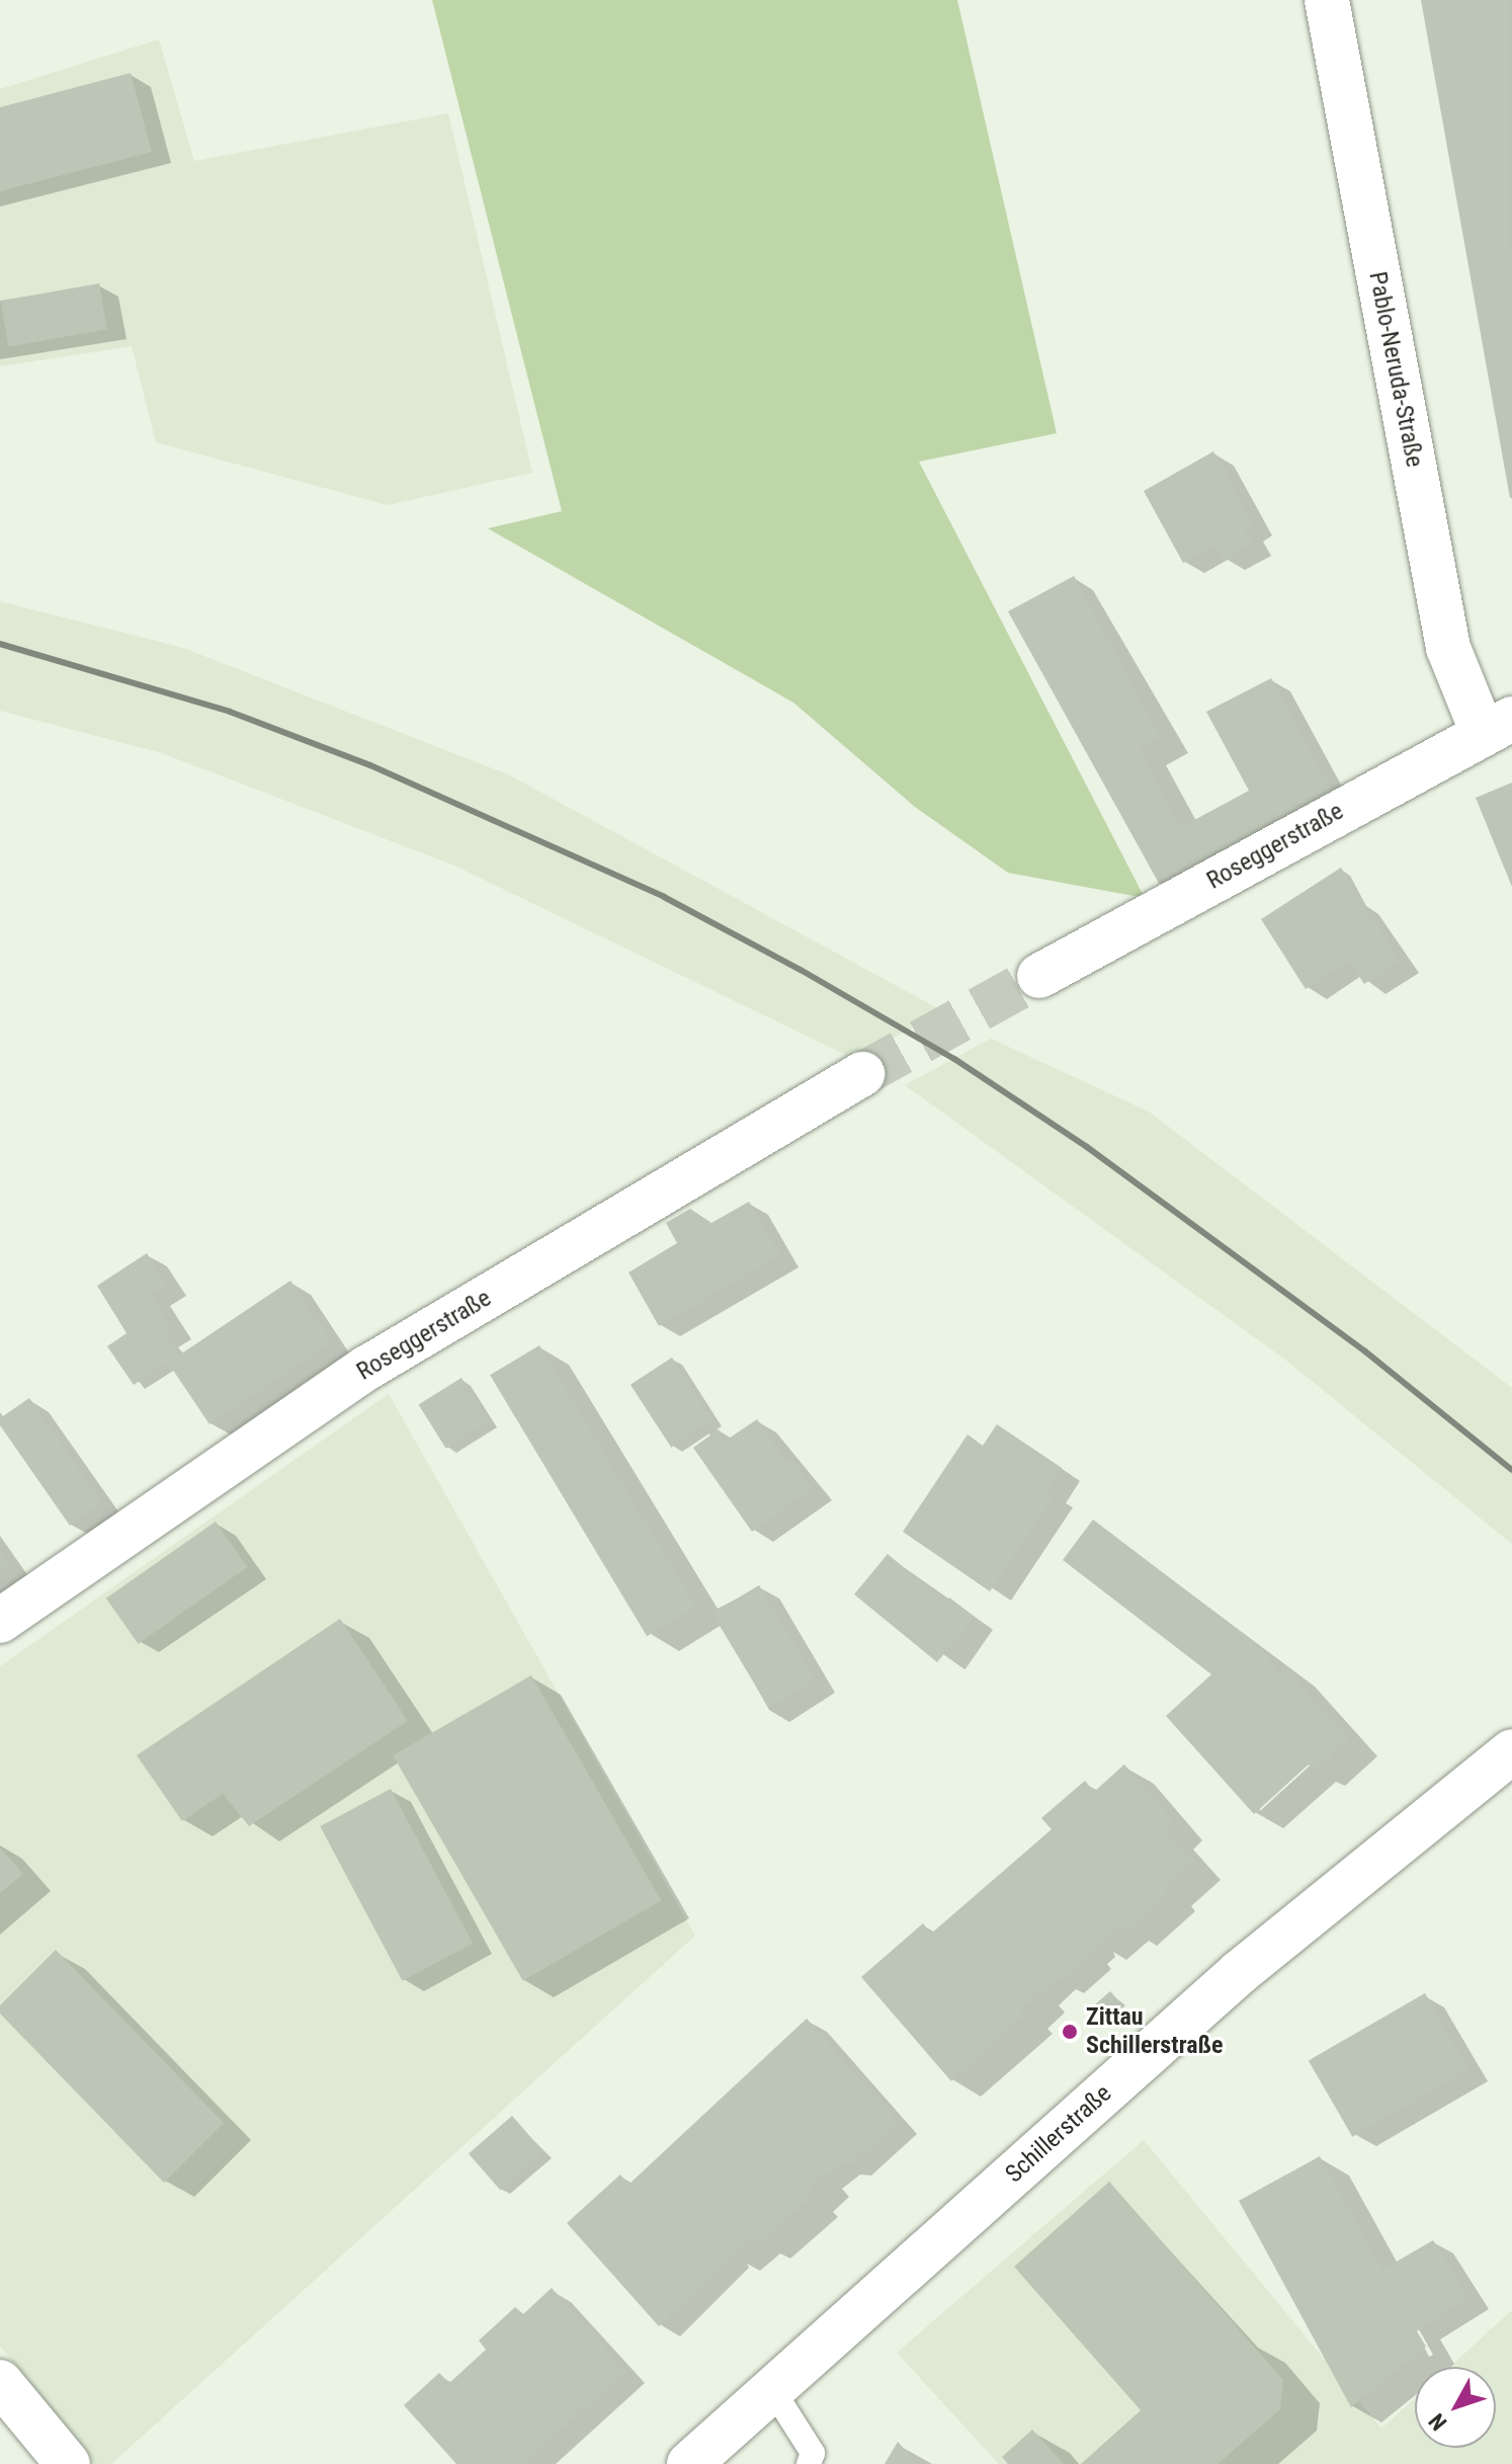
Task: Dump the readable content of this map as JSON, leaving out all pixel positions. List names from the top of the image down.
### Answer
{
  "streets": {
    "street": ["Pablo-Neruda-Straße", "Roseggerstraße", "Schillerstraße"]
  },
  "crossings": [
    ["Pablo-Neruda-Straße", "Roseggerstraße"]
  ],
  "places": ["Zittau Schillerstraße"],
  "north": "bottom left"
}
